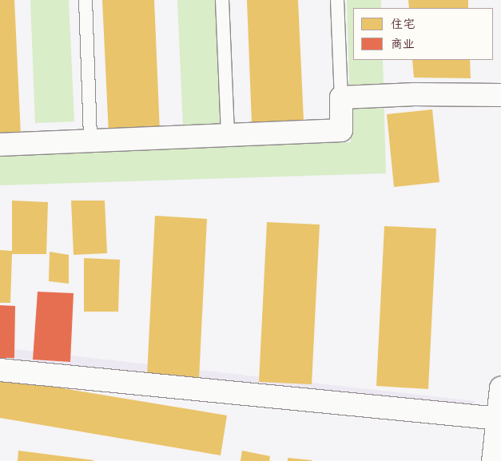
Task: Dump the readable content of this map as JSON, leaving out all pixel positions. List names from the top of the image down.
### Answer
{
  "legend": ["住宅", "商业"]
}
